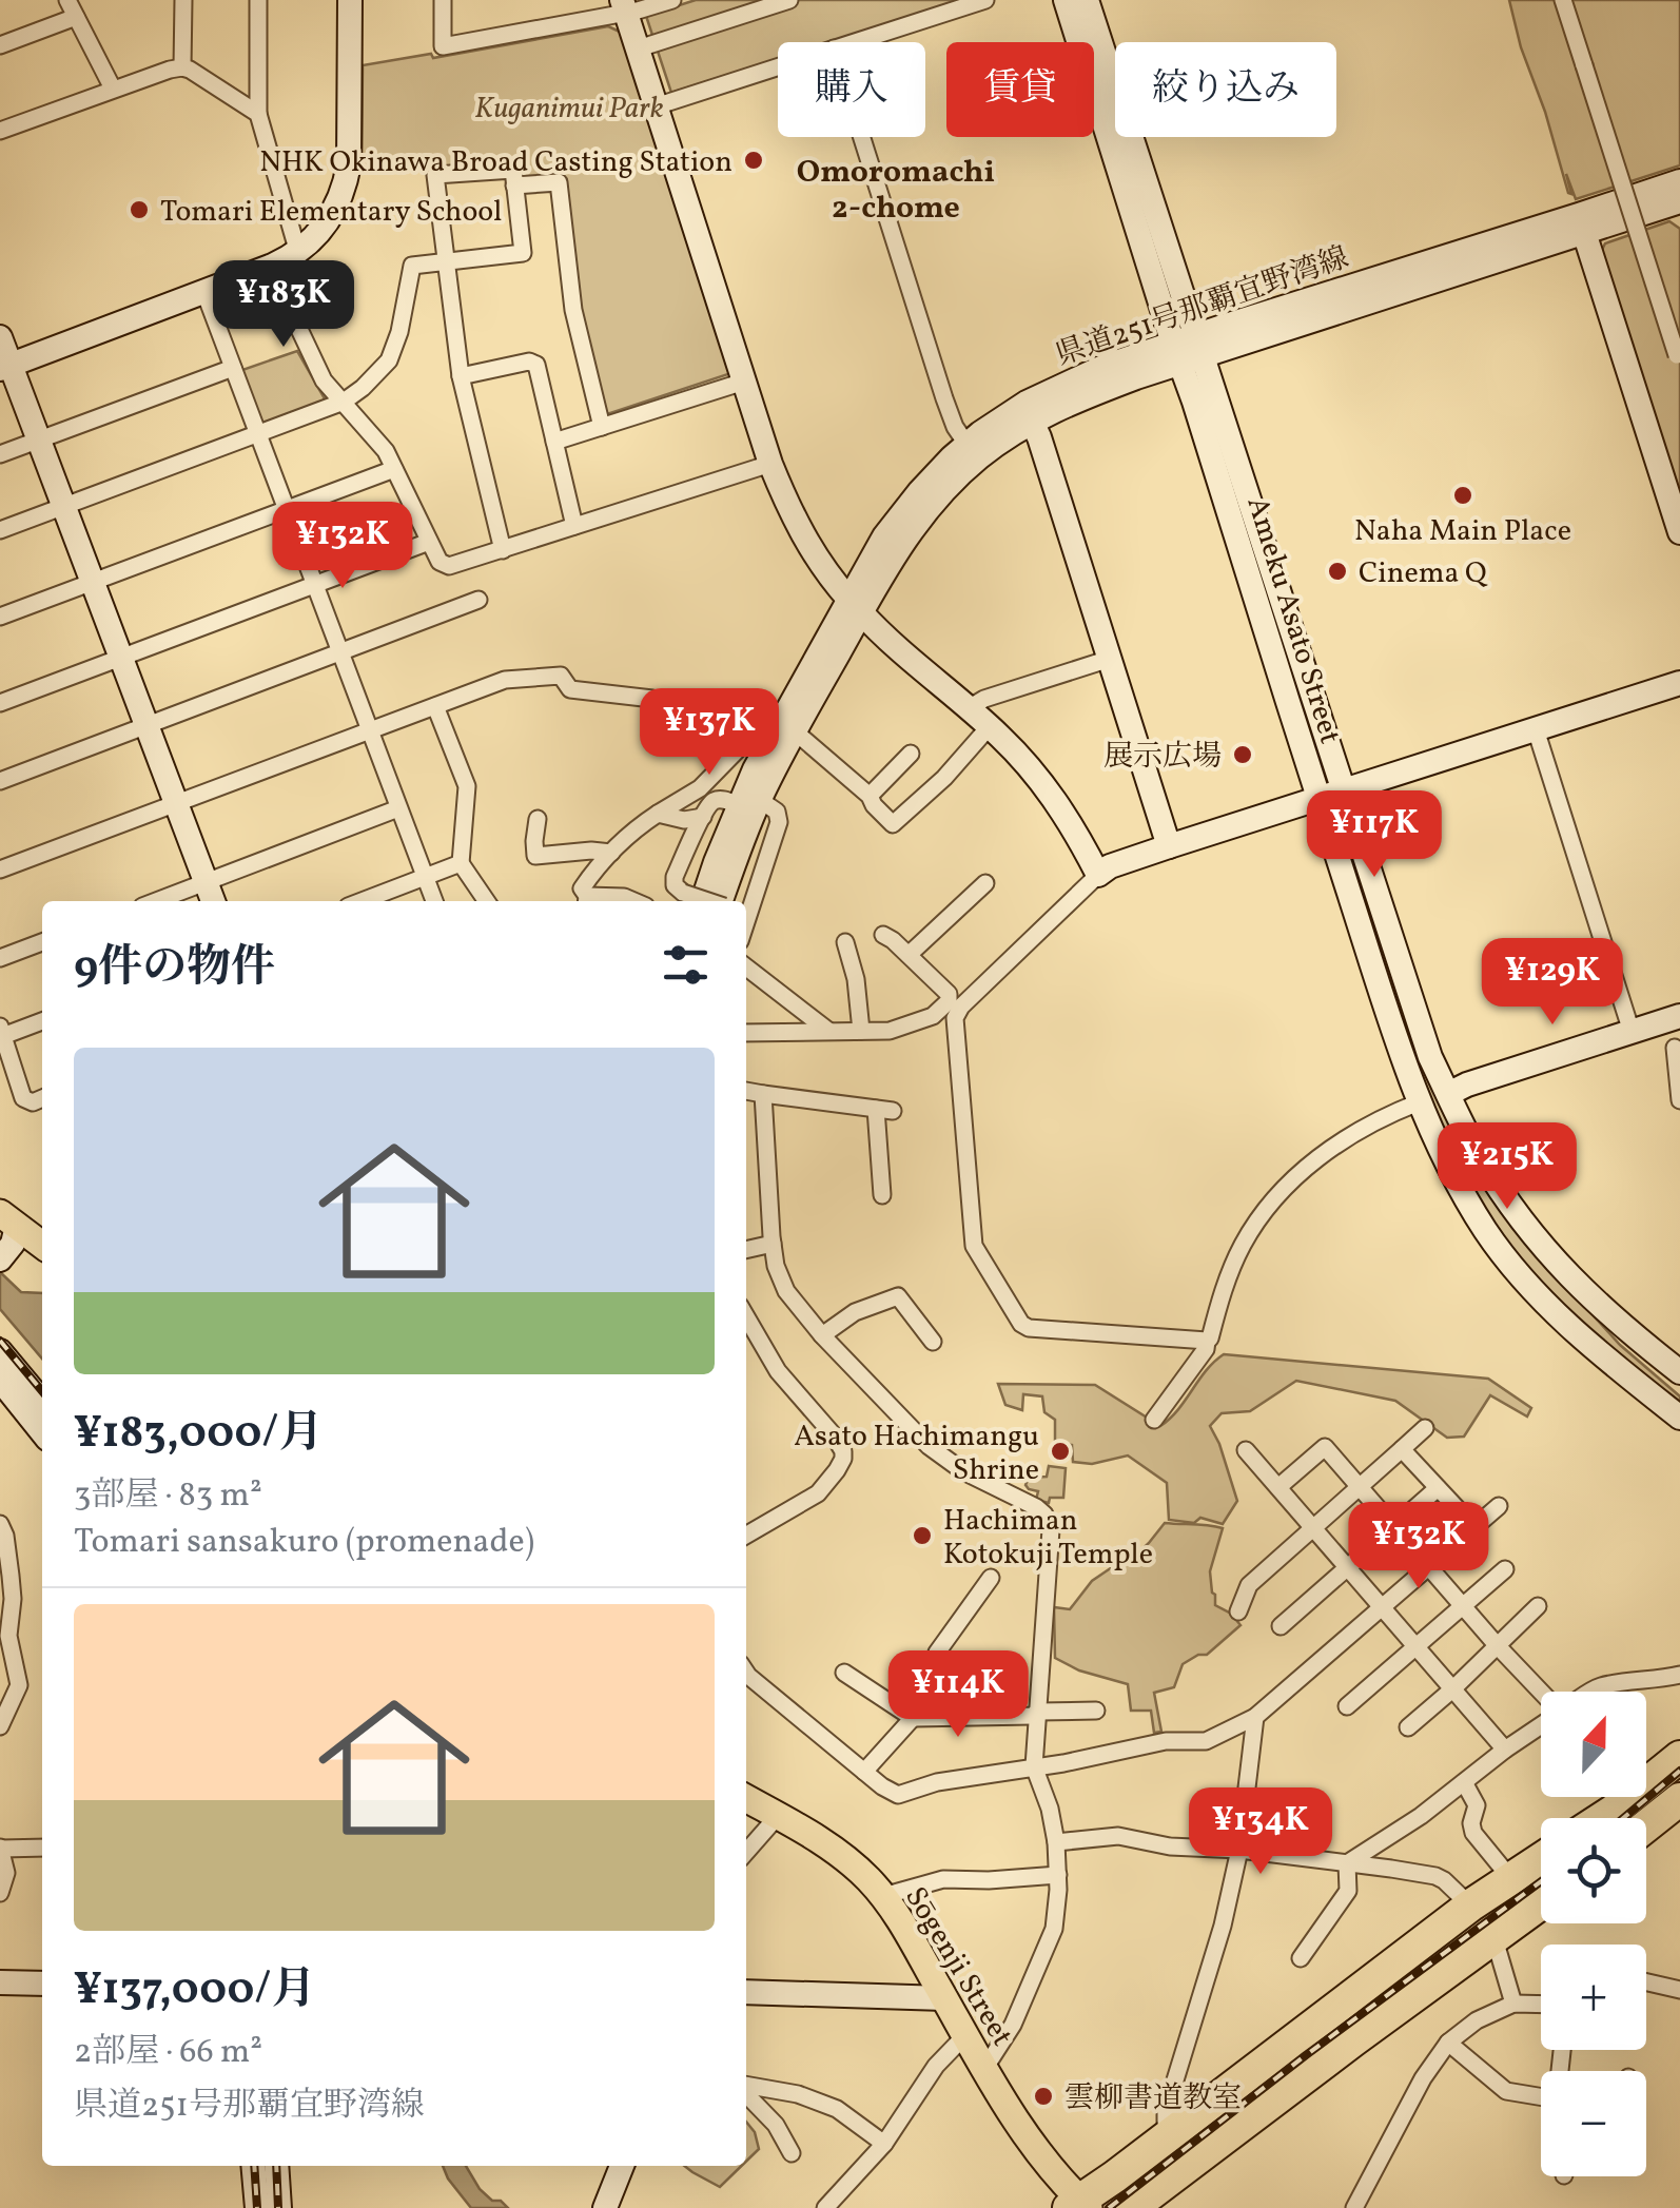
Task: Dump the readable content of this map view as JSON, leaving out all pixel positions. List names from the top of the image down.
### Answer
{
  "streets": {
    "main road": ["Sōgenji Street"],
    "street": ["県道251号那覇宜野湾線", "Ameku Asato Street"]
  },
  "crossings": [
    ["県道251号那覇宜野湾線", "Ameku Asato Street"]
  ],
  "districts": ["Omoromachi 2-chome"],
  "parks": ["Kuganimui Park"],
  "places": [
    "NHK Okinawa Broad Casting Station",
    "Tomari Elementary School",
    "Naha Main Place",
    "Cinema Q",
    "展示広場",
    "Asato Hachimangu Shrine",
    "Hachiman Kotokuji Temple",
    "雲柳書道教室"
  ],
  "north": "top",
  "page": {
    "chip": ["購入", "賃貸", "絞り込み"],
    "price": [
      "¥183K",
      "¥132K",
      "¥137K",
      "¥117K",
      "¥129K",
      "¥215K",
      "¥132K",
      "¥114K",
      "¥134K"
    ],
    "heading": "9件の物件",
    "list": [
      {
        "name": "¥183,000/月",
        "note": "3部屋 · 83 m² · Tomari sansakuro (promenade)"
      },
      {
        "name": "¥137,000/月",
        "note": "2部屋 · 66 m² · 県道251号那覇宜野湾線"
      }
    ],
    "map_buttons": ["+", "−"]
  }
}
